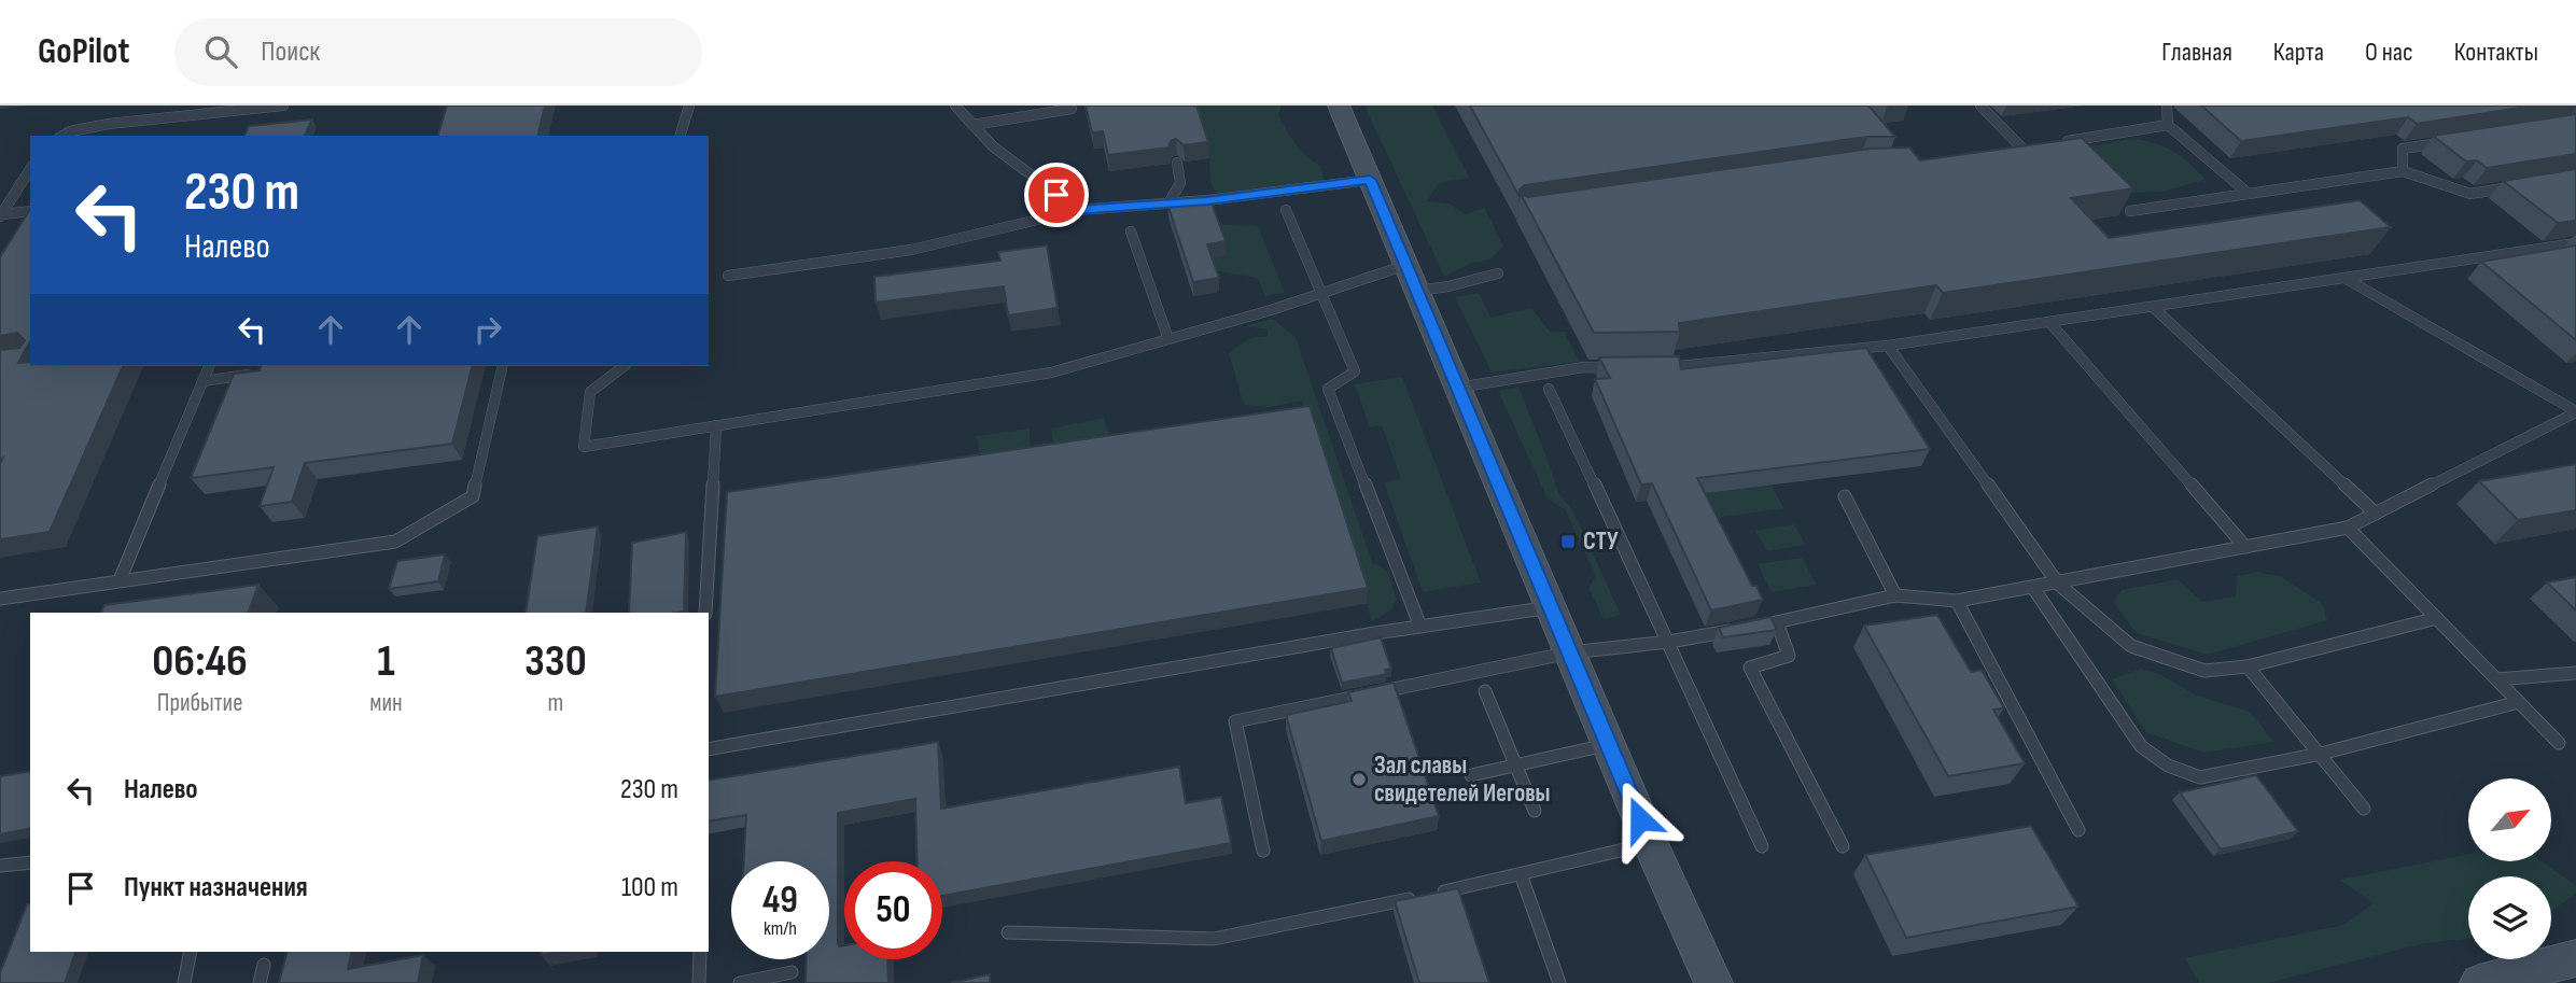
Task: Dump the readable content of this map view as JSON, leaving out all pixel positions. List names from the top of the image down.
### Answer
{
  "places": {
    "transit": ["СТУ"],
    "other": ["Зал славы свидетелей Иеговы"]
  },
  "north": "top right",
  "page": {
    "header": "GoPilot",
    "search": "Поиск",
    "nav": [
      "Главная",
      "Карта",
      "О нас",
      "Контакты"
    ],
    "turn": ["230 m", "Налево"],
    "eta": [
      "06:46",
      "Прибытие",
      "1",
      "мин",
      "330",
      "m"
    ],
    "list": [
      {
        "name": "Налево",
        "value": "230 m"
      },
      {
        "name": "Пункт назначения",
        "value": "100 m"
      }
    ],
    "speed": "49 km/h",
    "limit": "50"
  }
}
